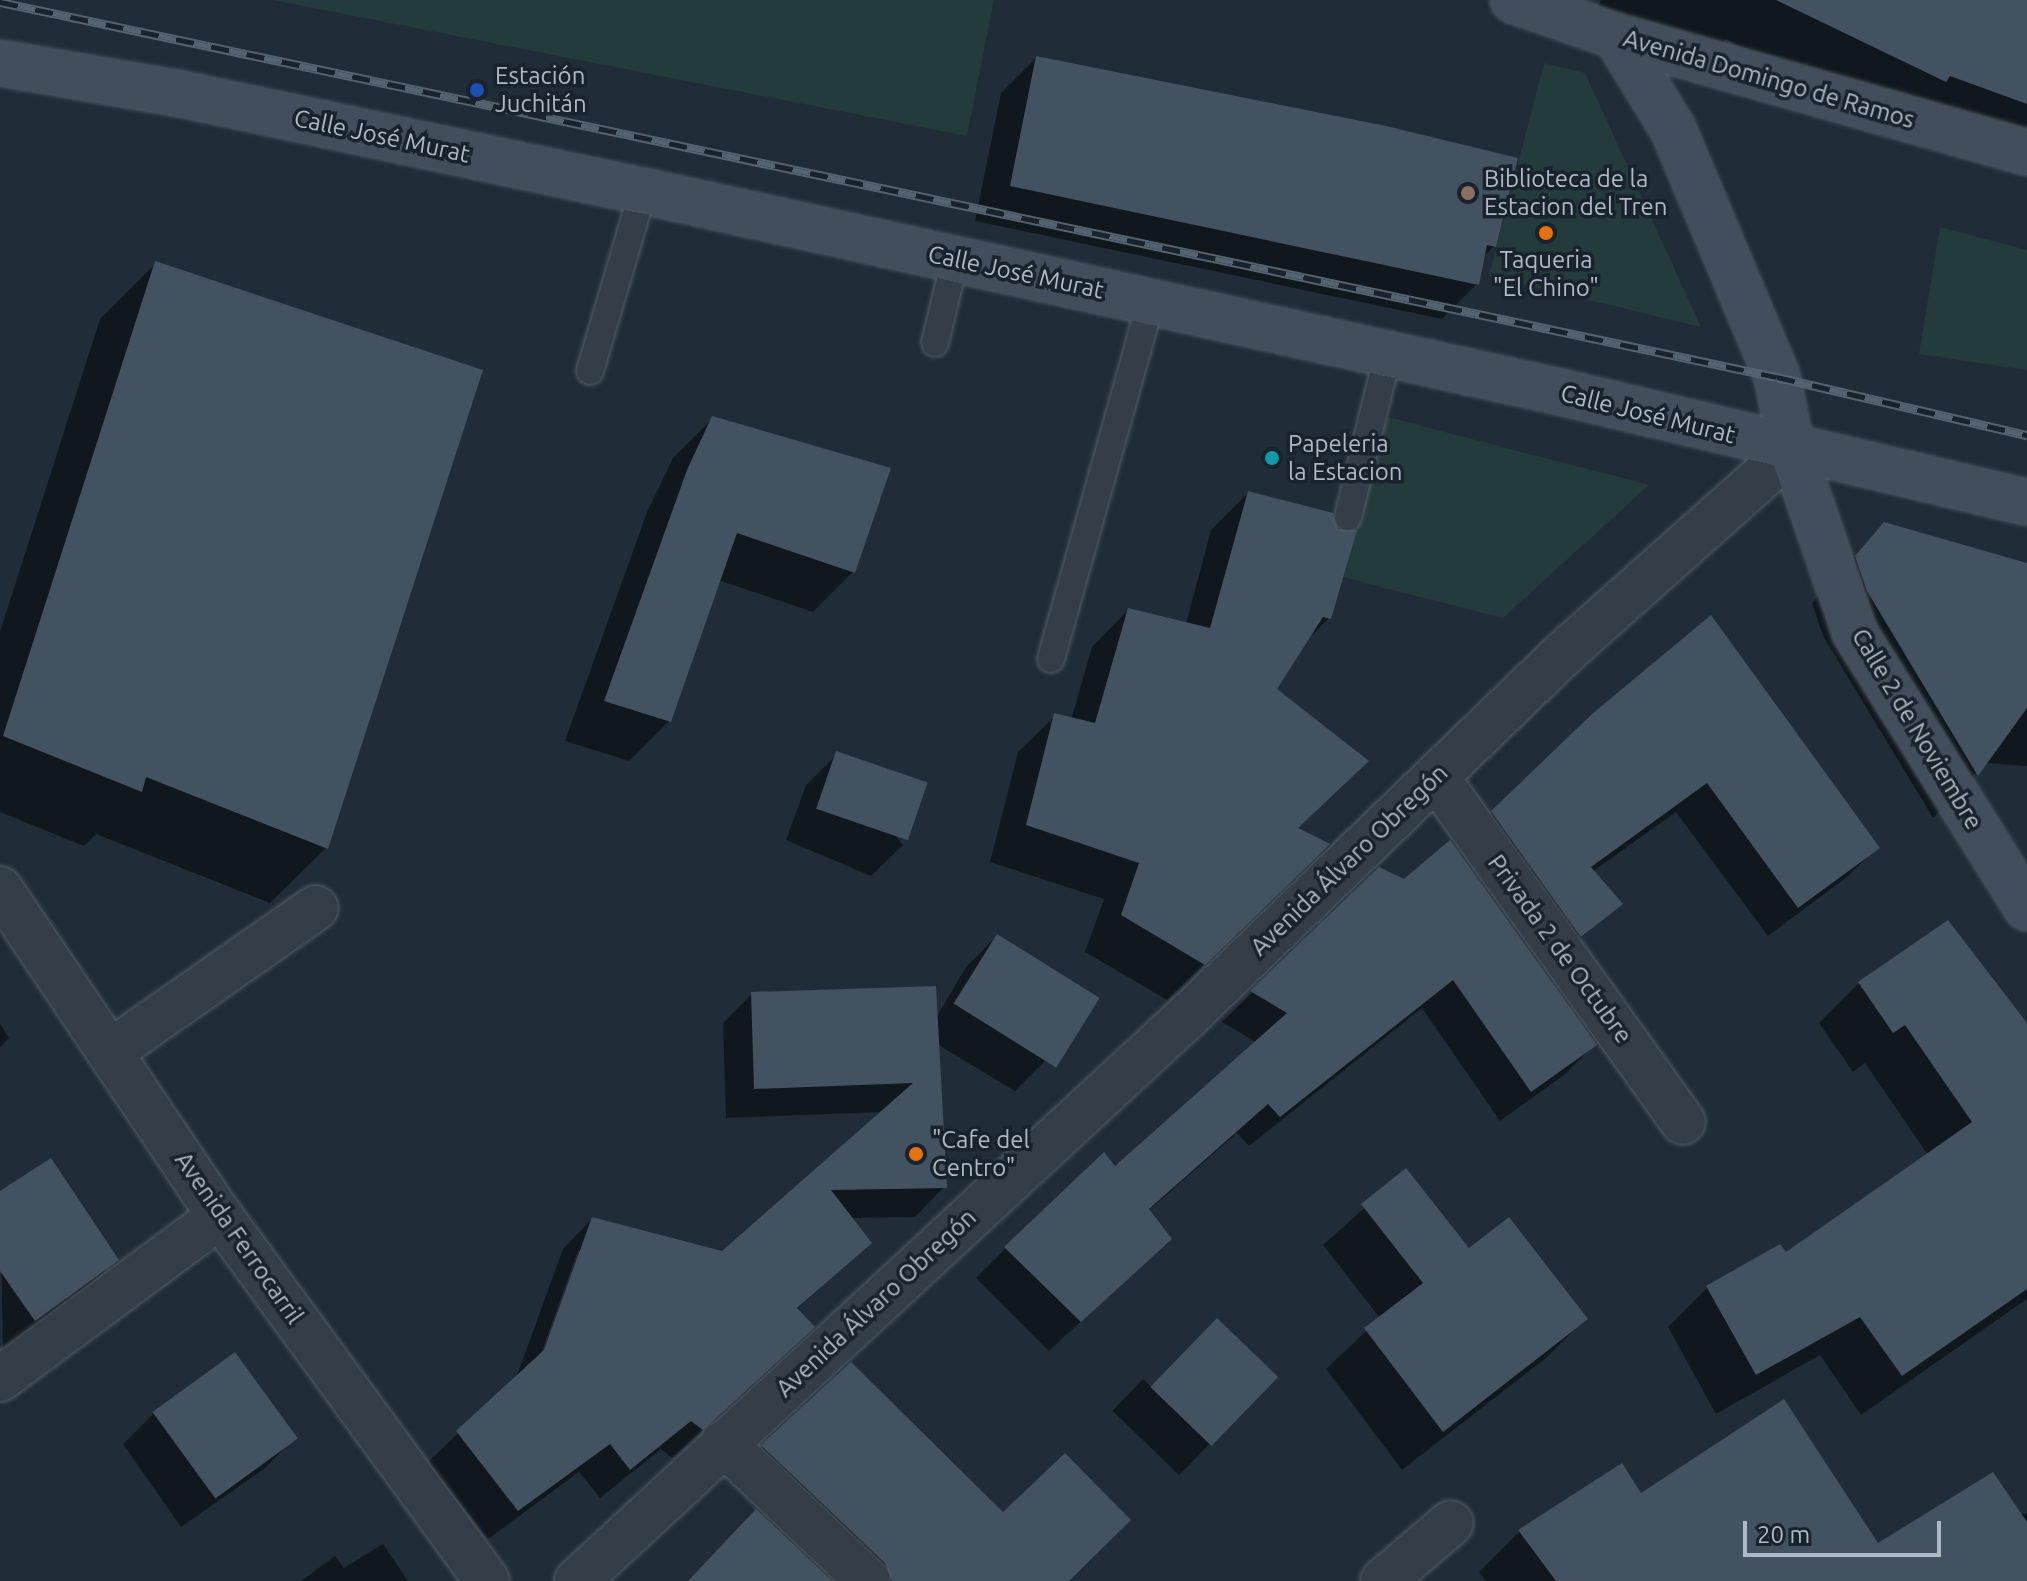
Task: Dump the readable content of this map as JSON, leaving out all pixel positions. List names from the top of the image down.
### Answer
{
  "streets": {
    "street": [
      "Avenida Domingo de Ramos",
      "Calle José Murat",
      "Calle 2 de Noviembre",
      "Avenida Álvaro Obregón",
      "Privada 2 de Octubre",
      "Avenida Ferrocarril"
    ]
  },
  "crossings": [
    ["Calle José Murat", "Calle 2 de Noviembre"],
    ["Calle José Murat", "Avenida Álvaro Obregón"],
    ["Calle 2 de Noviembre", "Avenida Álvaro Obregón"],
    ["Avenida Álvaro Obregón", "Privada 2 de Octubre"]
  ],
  "places": [
    "Estación Juchitán",
    "Biblioteca de la Estacion del Tren",
    "Taqueria \"El Chino\"",
    "Papeleria la Estacion",
    "\"Cafe del Centro\""
  ],
  "scale_bar": "20 m"
}
